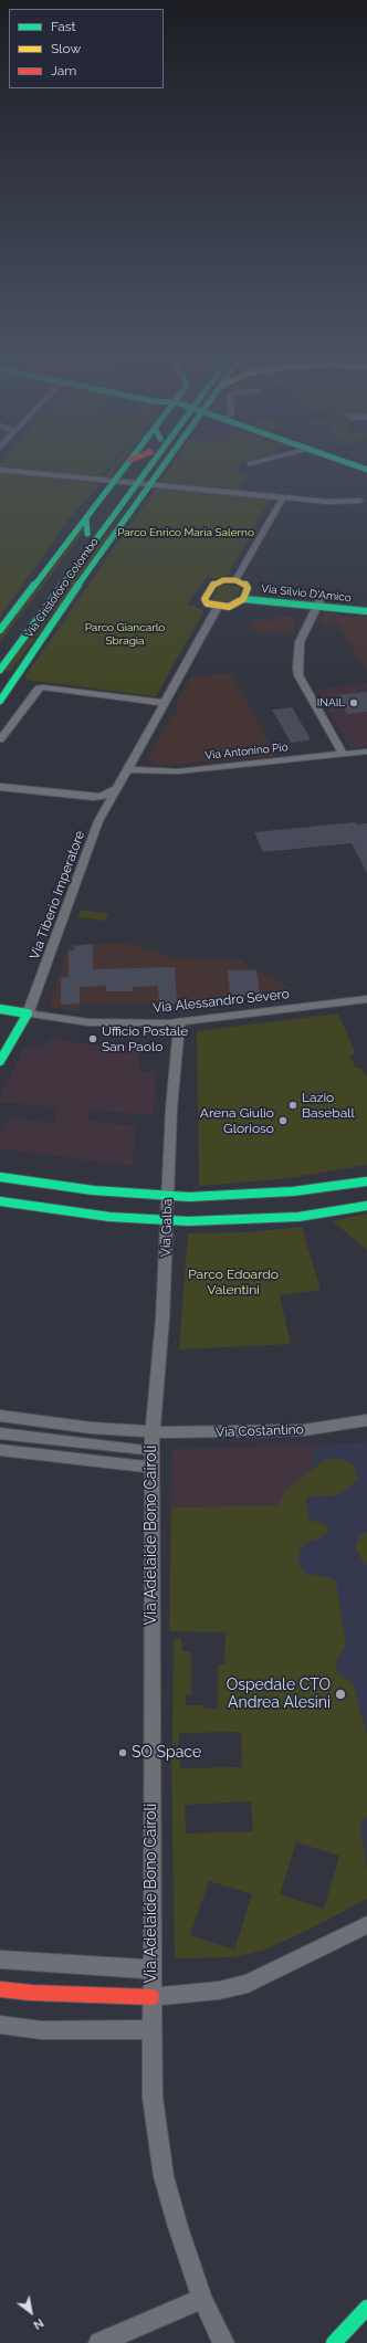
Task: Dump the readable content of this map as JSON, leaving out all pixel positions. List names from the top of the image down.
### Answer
{
  "streets": {
    "main road": ["Via Cristoforo Colombo", "Via Silvio D'Amico", "Via Alessandro Severo"],
    "street": [
      "Via Antonino Pio",
      "Via Tiberio Imperatore",
      "Via Galba",
      "Via Costantino",
      "Via Adelaide Bono Cairoli"
    ]
  },
  "crossings": [
    ["Via Antonino Pio", "Via Tiberio Imperatore"],
    ["Via Tiberio Imperatore", "Via Alessandro Severo"],
    ["Via Alessandro Severo", "Via Galba"],
    ["Via Galba", "Via Costantino"],
    ["Via Galba", "Via Adelaide Bono Cairoli"],
    ["Via Costantino", "Via Adelaide Bono Cairoli"]
  ],
  "parks": ["Parco Enrico Maria Salerno", "Parco Giancarlo Sbragia", "Parco Edoardo Valentini"],
  "places": [
    "INAIL",
    "Ufficio Postale San Paolo",
    "Lazio Baseball",
    "Arena Giulio Glorioso",
    "Ospedale CTO Andrea Alesini",
    "SO Space"
  ],
  "legend": ["Fast", "Slow", "Jam"],
  "north": "bottom right"
}
